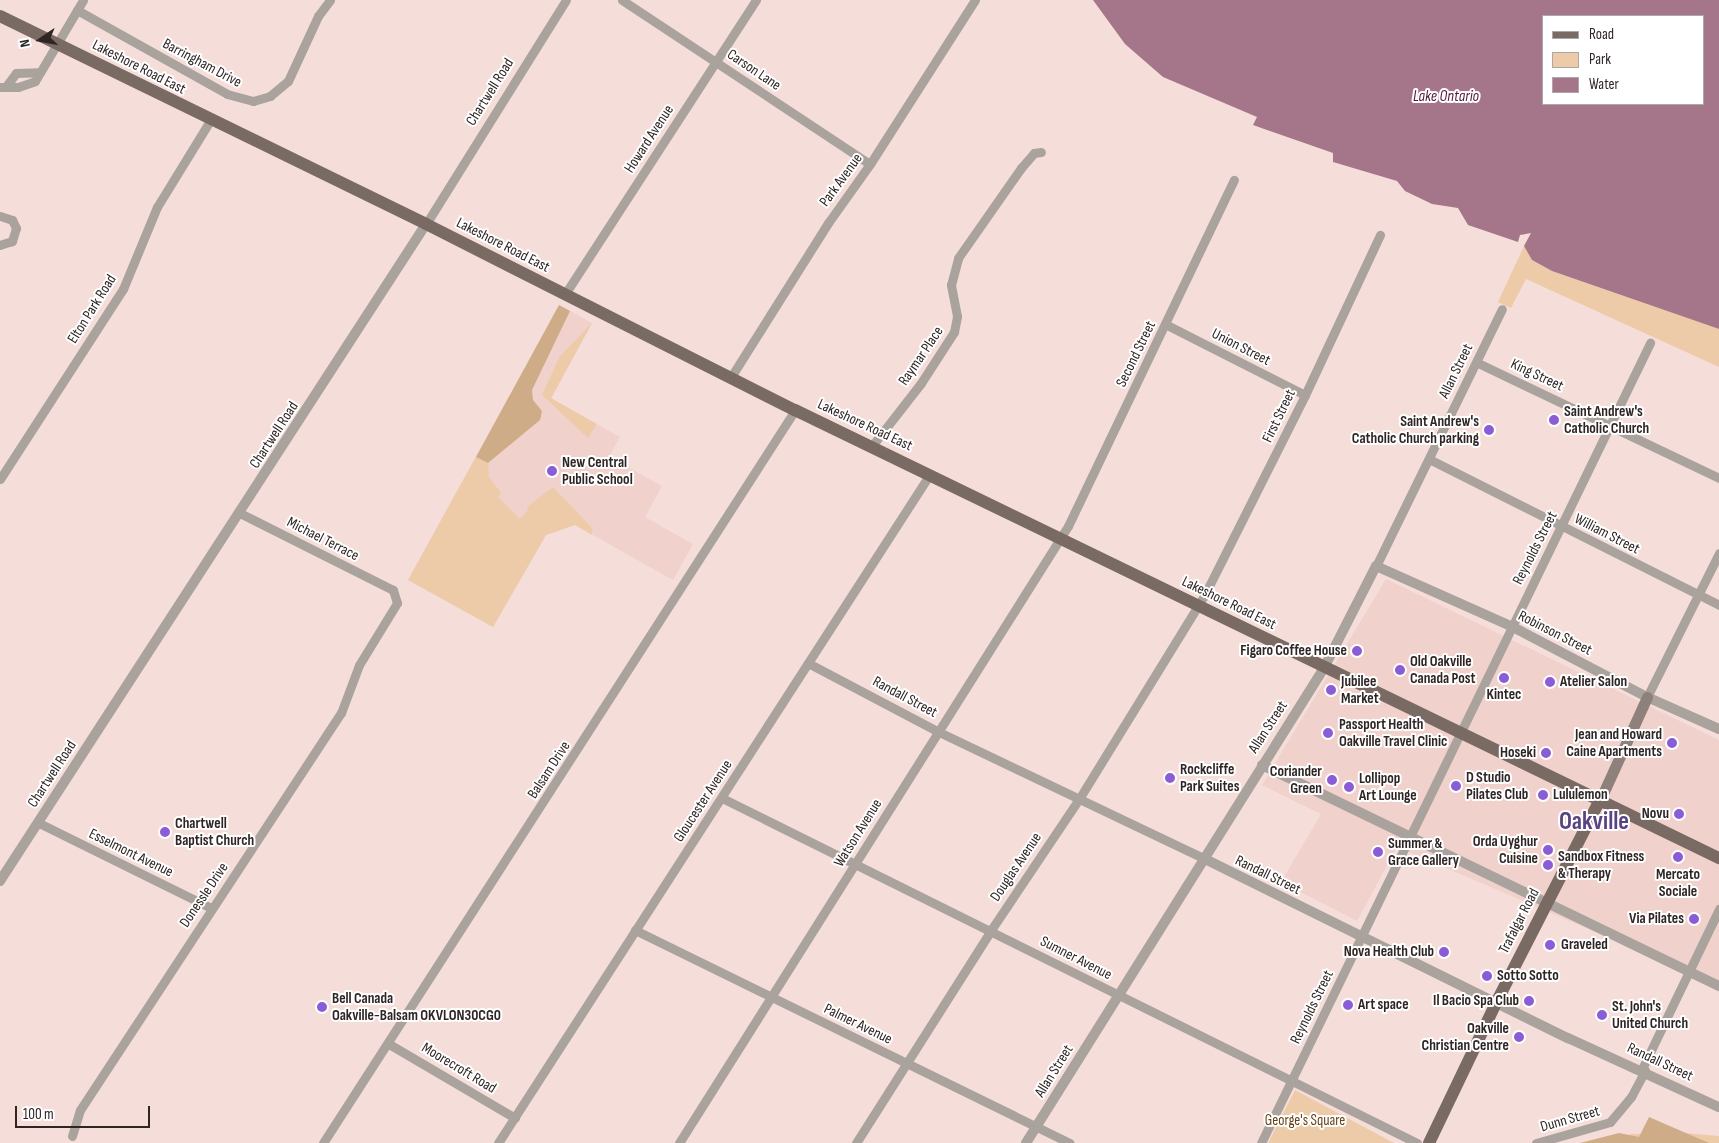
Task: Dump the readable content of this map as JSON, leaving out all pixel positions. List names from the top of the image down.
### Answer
{
  "streets": {
    "main road": ["Lakeshore Road East", "Trafalgar Road"],
    "street": [
      "Barringham Drive",
      "Carson Lane",
      "Chartwell Road",
      "Howard Avenue",
      "Park Avenue",
      "Elton Park Road",
      "Union Street",
      "Second Street",
      "Raymar Place",
      "Allan Street",
      "King Street",
      "First Street",
      "William Street",
      "Michael Terrace",
      "Reynolds Street",
      "Robinson Street",
      "Randall Street",
      "Balsam Drive",
      "Gloucester Avenue",
      "Watson Avenue",
      "Esselmont Avenue",
      "Douglas Avenue",
      "Donessle Drive",
      "Sumner Avenue",
      "Palmer Avenue",
      "Moorecroft Road",
      "Dunn Street"
    ]
  },
  "crossings": [
    ["Lakeshore Road East", "Chartwell Road"],
    ["Lakeshore Road East", "Howard Avenue"],
    ["Lakeshore Road East", "Park Avenue"],
    ["Lakeshore Road East", "Elton Park Road"],
    ["Lakeshore Road East", "Second Street"],
    ["Lakeshore Road East", "Raymar Place"],
    ["Lakeshore Road East", "Allan Street"],
    ["Lakeshore Road East", "First Street"],
    ["Lakeshore Road East", "Reynolds Street"],
    ["Lakeshore Road East", "Balsam Drive"],
    ["Lakeshore Road East", "Gloucester Avenue"],
    ["Lakeshore Road East", "Watson Avenue"],
    ["Lakeshore Road East", "Douglas Avenue"],
    ["Lakeshore Road East", "Trafalgar Road"],
    ["Carson Lane", "Howard Avenue"],
    ["Carson Lane", "Park Avenue"],
    ["Chartwell Road", "Michael Terrace"],
    ["Chartwell Road", "Esselmont Avenue"],
    ["Union Street", "Second Street"],
    ["Union Street", "First Street"],
    ["Second Street", "Watson Avenue"],
    ["Allan Street", "King Street"],
    ["Allan Street", "William Street"],
    ["Allan Street", "Robinson Street"],
    ["Allan Street", "Randall Street"],
    ["Allan Street", "Sumner Avenue"],
    ["Allan Street", "Palmer Avenue"],
    ["King Street", "Reynolds Street"],
    ["First Street", "Douglas Avenue"],
    ["William Street", "Reynolds Street"],
    ["William Street", "Trafalgar Road"],
    ["Michael Terrace", "Donessle Drive"],
    ["Reynolds Street", "Robinson Street"],
    ["Reynolds Street", "Randall Street"],
    ["Reynolds Street", "Sumner Avenue"],
    ["Robinson Street", "Trafalgar Road"],
    ["Randall Street", "Gloucester Avenue"],
    ["Randall Street", "Watson Avenue"],
    ["Randall Street", "Douglas Avenue"],
    ["Randall Street", "Trafalgar Road"],
    ["Randall Street", "Dunn Street"],
    ["Balsam Drive", "Moorecroft Road"],
    ["Gloucester Avenue", "Sumner Avenue"],
    ["Gloucester Avenue", "Palmer Avenue"],
    ["Gloucester Avenue", "Moorecroft Road"],
    ["Watson Avenue", "Sumner Avenue"],
    ["Watson Avenue", "Palmer Avenue"],
    ["Esselmont Avenue", "Donessle Drive"],
    ["Douglas Avenue", "Sumner Avenue"],
    ["Douglas Avenue", "Palmer Avenue"]
  ],
  "districts": ["Oakville"],
  "water": ["Lake Ontario"],
  "parks": ["George's Square"],
  "places": [
    "Saint Andrew's Catholic Church",
    "Saint Andrew's Catholic Church parking",
    "New Central Public School",
    "Figaro Coffee House",
    "Old Oakville Canada Post",
    "Kintec",
    "Atelier Salon",
    "Jubilee Market",
    "Passport Health Oakville Travel Clinic",
    "Jean and Howard Caine Apartments",
    "Hoseki",
    "Rockcliffe Park Suites",
    "Coriander Green",
    "D Studio Pilates Club",
    "Lollipop Art Lounge",
    "Lululemon",
    "Novu",
    "Chartwell Baptist Church",
    "Orda Uyghur Cuisine",
    "Summer & Grace Gallery",
    "Mercato Sociale",
    "Sandbox Fitness & Therapy",
    "Via Pilates",
    "Graveled",
    "Nova Health Club",
    "Sotto Sotto",
    "Il Bacio Spa Club",
    "Art space",
    "Bell Canada Oakville-Balsam OKVLON30CG0",
    "St. John's United Church",
    "Oakville Christian Centre"
  ],
  "legend": ["Road", "Park", "Water"],
  "scale_bar": "100 m",
  "north": "left"
}
